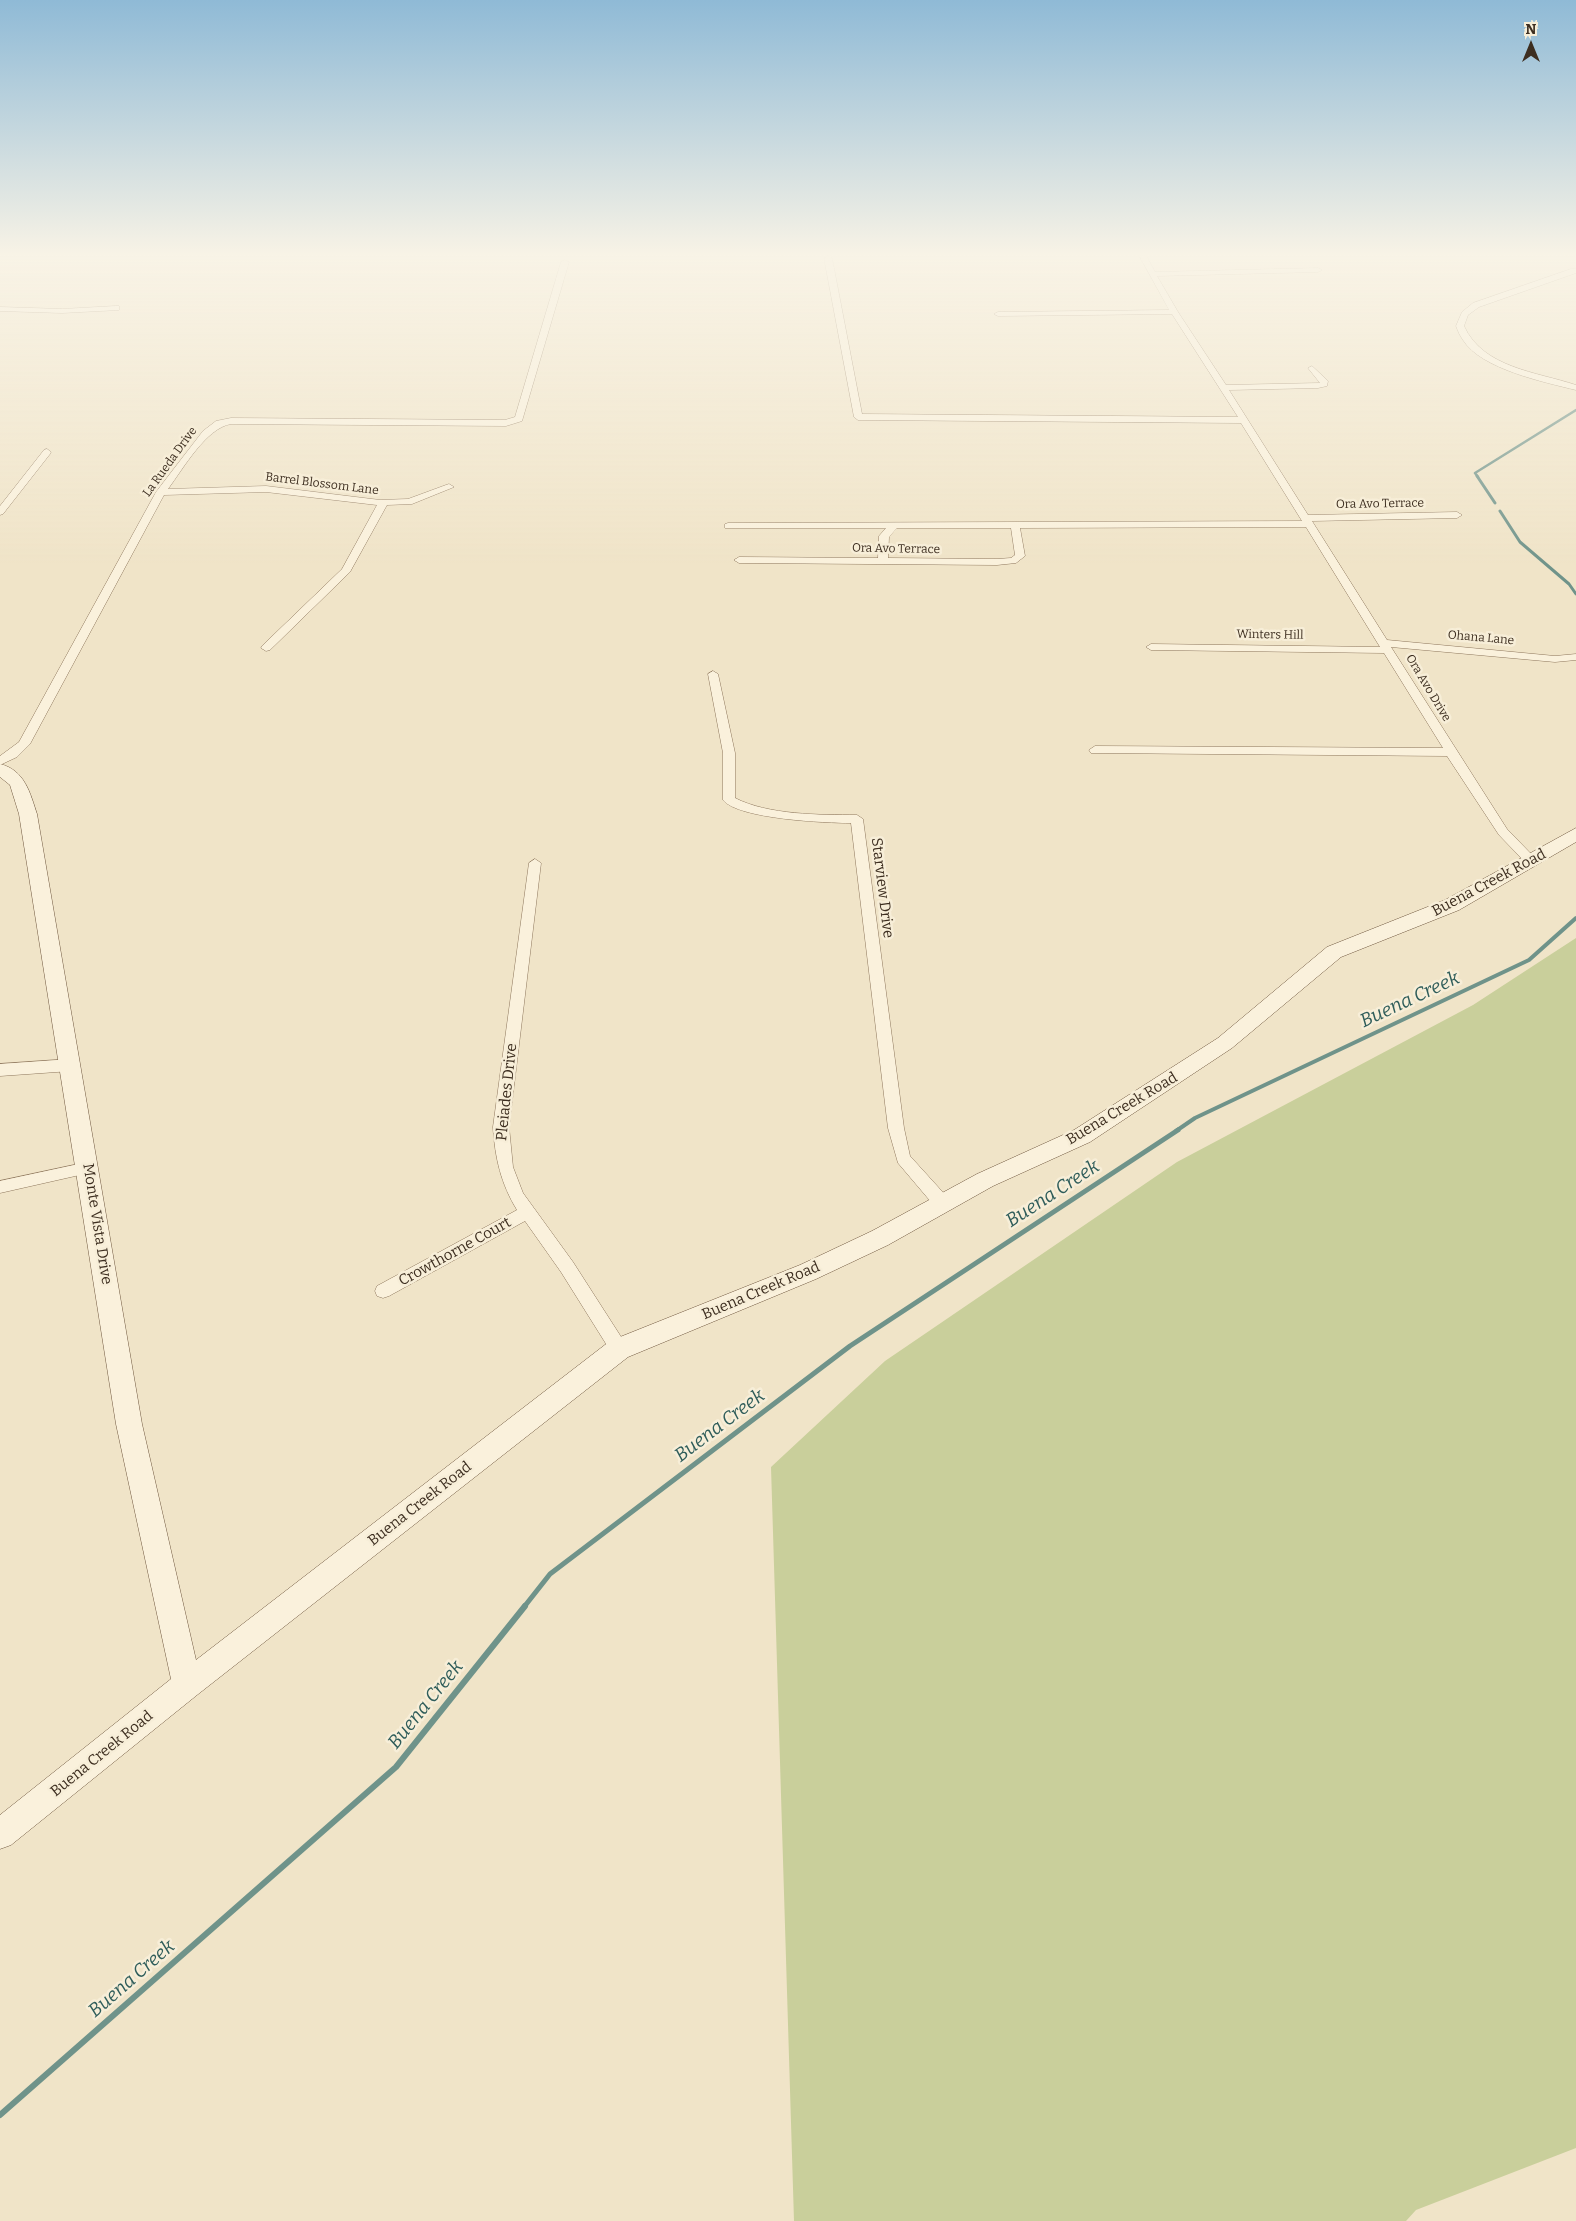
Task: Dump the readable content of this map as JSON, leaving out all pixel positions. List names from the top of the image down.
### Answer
{
  "streets": {
    "main road": ["Buena Creek Road", "Monte Vista Drive"],
    "street": [
      "La Rueda Drive",
      "Barrel Blossom Lane",
      "Ora Avo Terrace",
      "Winters Hill",
      "Ohana Lane",
      "Ora Avo Drive",
      "Starview Drive",
      "Pleiades Drive",
      "Crowthorne Court"
    ]
  },
  "crossings": [
    ["La Rueda Drive", "Barrel Blossom Lane"],
    ["Ora Avo Terrace", "Ora Avo Drive"],
    ["Winters Hill", "Ohana Lane"],
    ["Winters Hill", "Ora Avo Drive"],
    ["Ohana Lane", "Ora Avo Drive"],
    ["Ora Avo Drive", "Buena Creek Road"],
    ["Buena Creek Road", "Starview Drive"],
    ["Buena Creek Road", "Pleiades Drive"],
    ["Buena Creek Road", "Monte Vista Drive"],
    ["Pleiades Drive", "Crowthorne Court"]
  ],
  "water": ["Buena Creek"],
  "north": "top"
}
